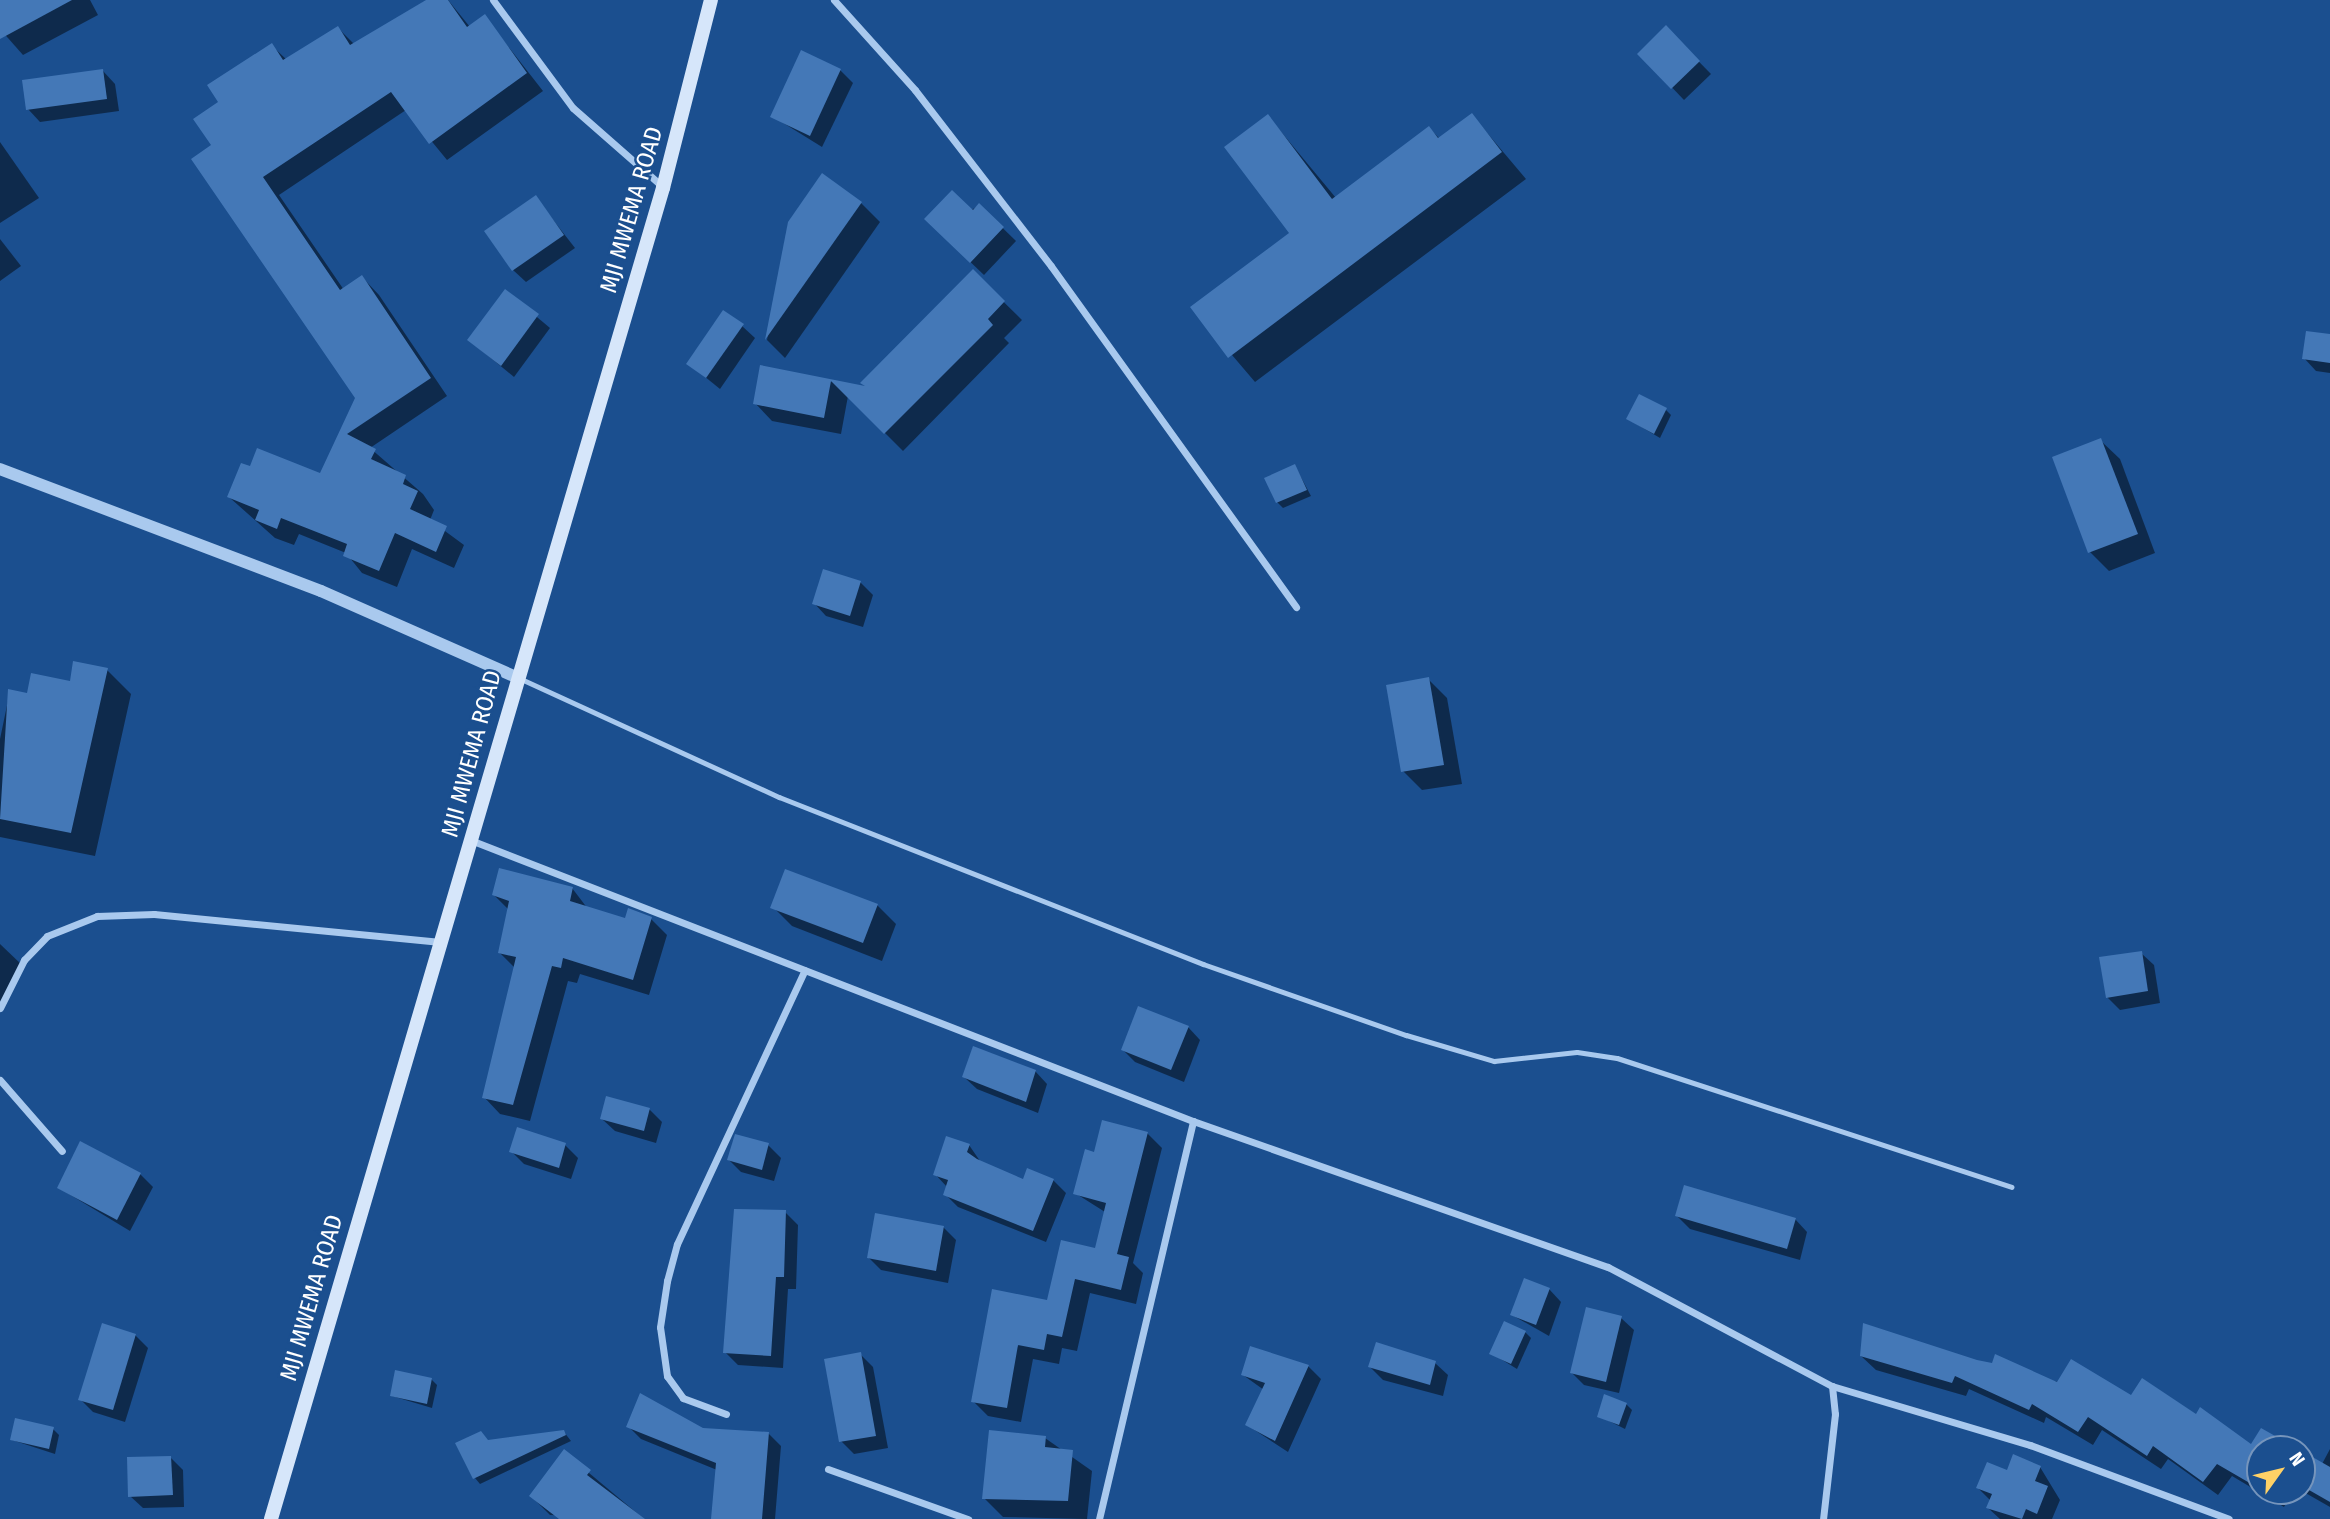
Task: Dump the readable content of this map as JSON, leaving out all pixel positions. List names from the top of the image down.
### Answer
{
  "streets": {
    "main road": ["MJI MWEMA ROAD"]
  },
  "north": "top right"
}
